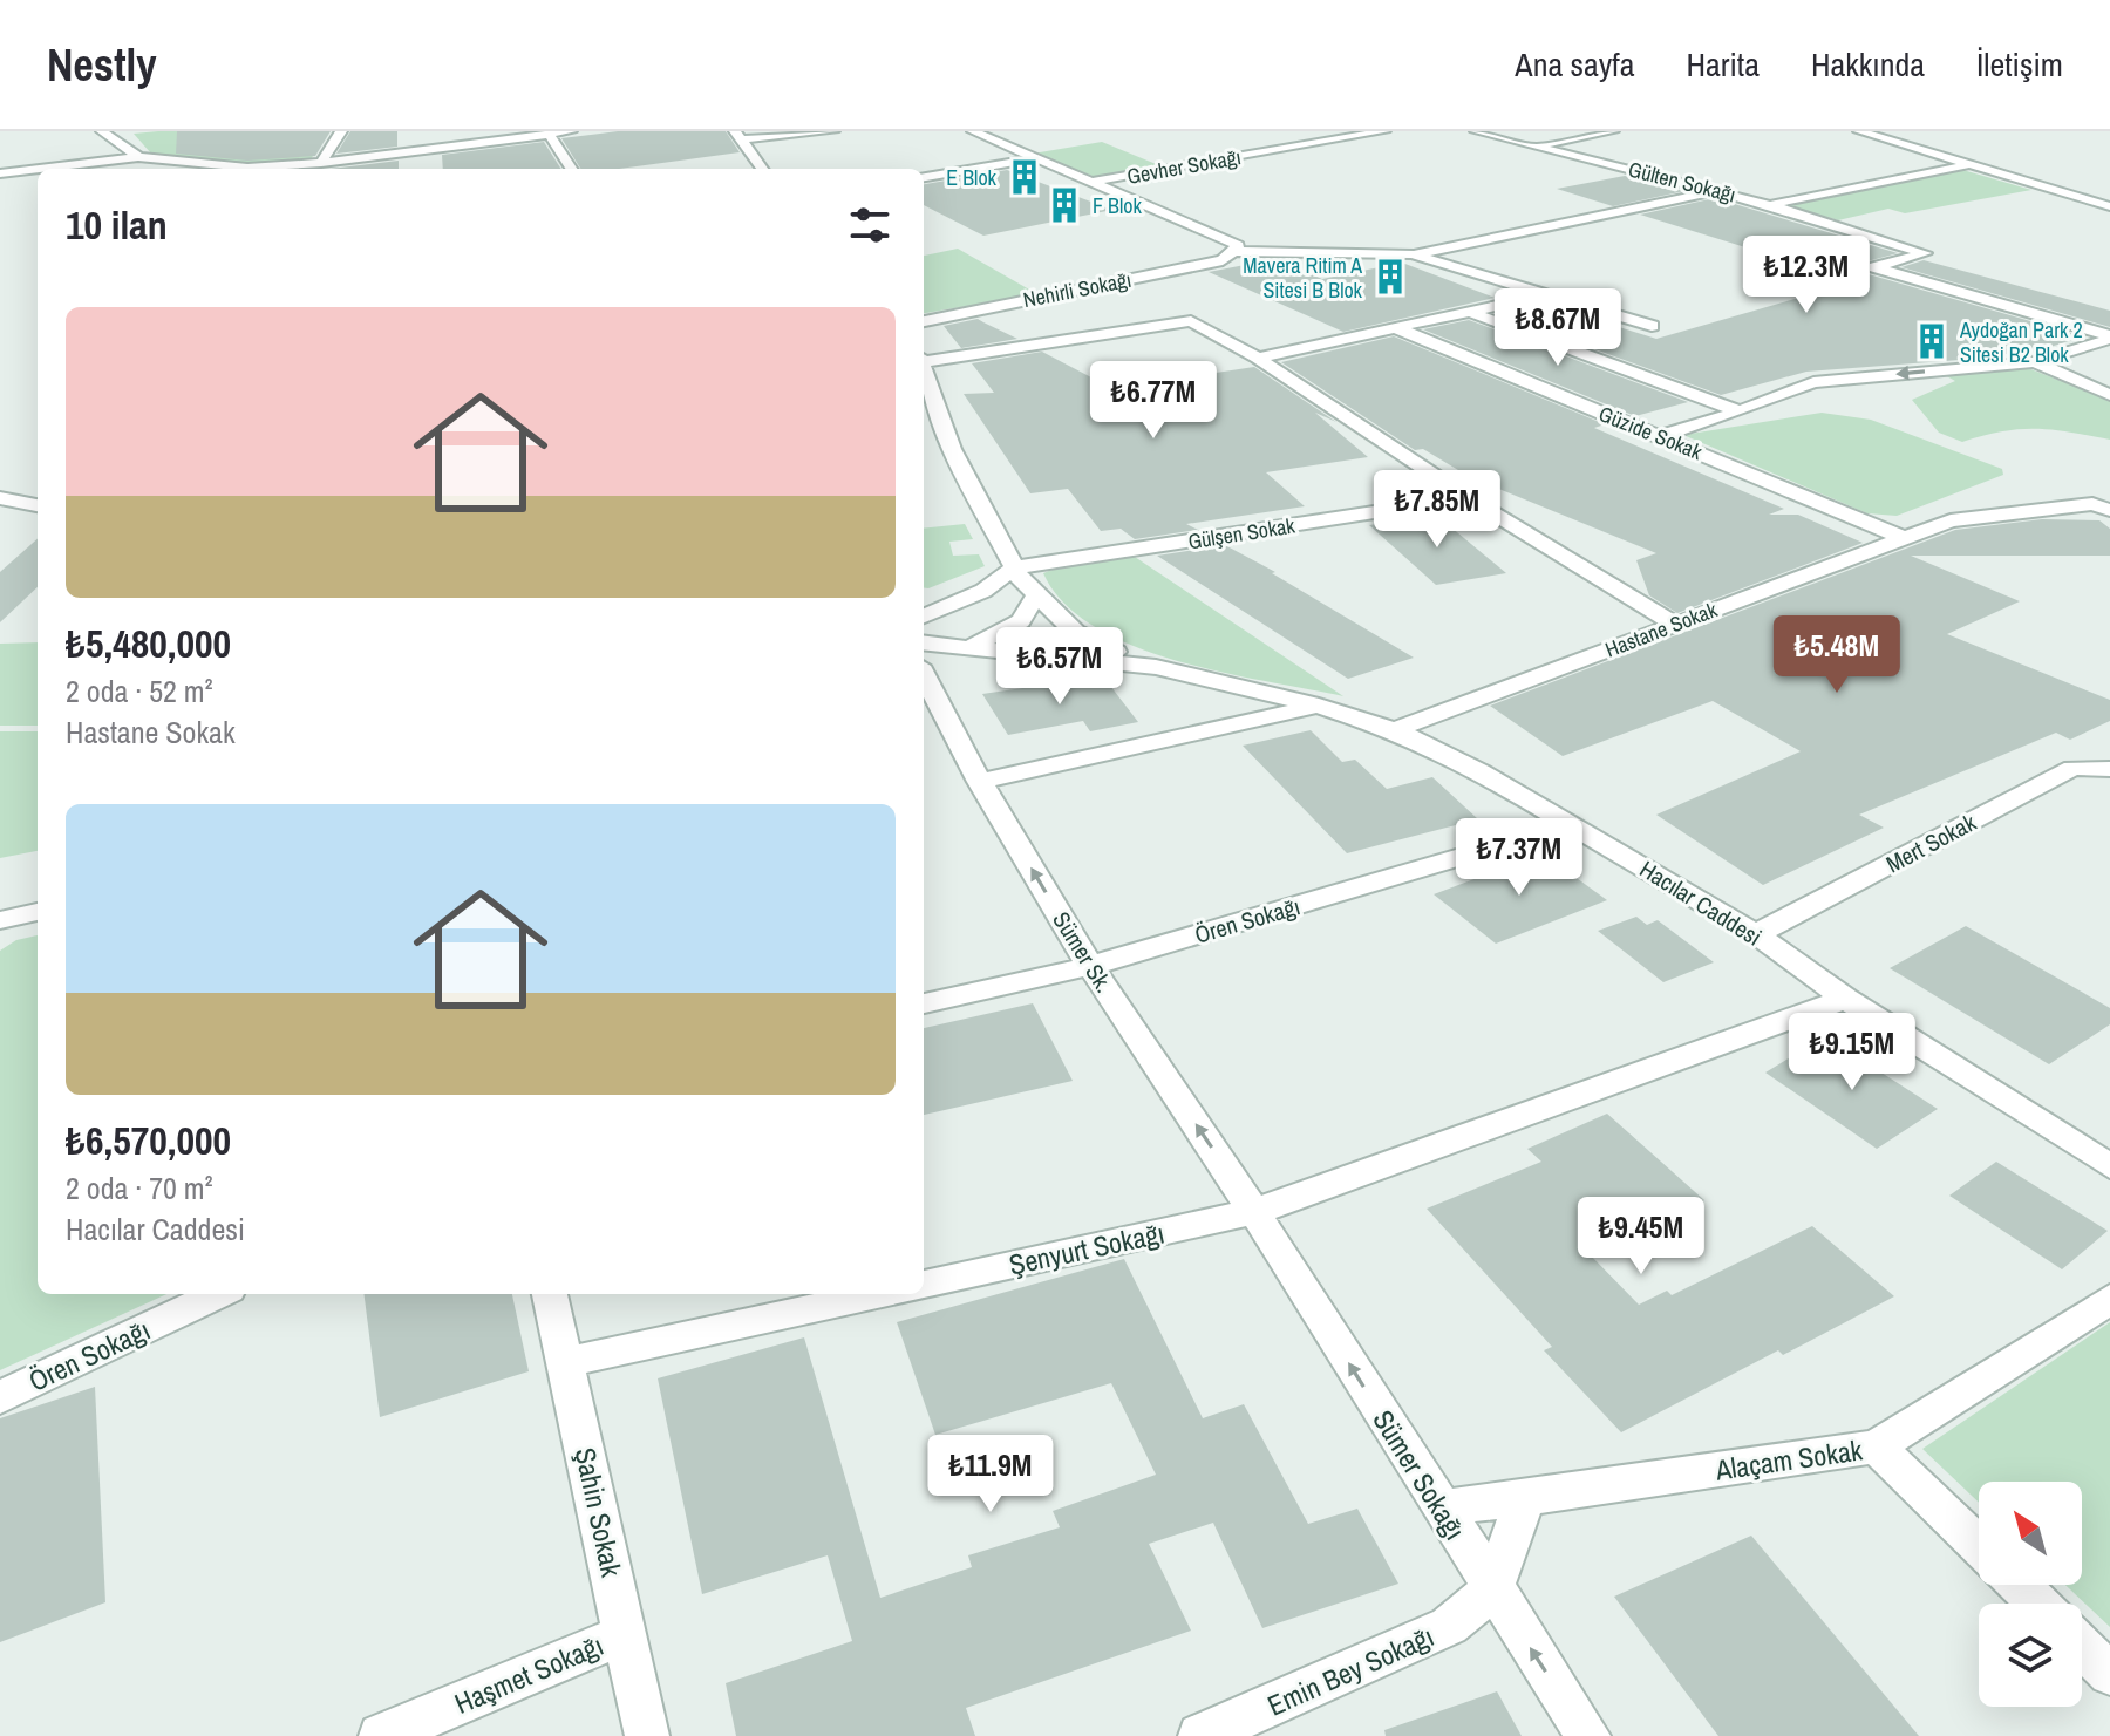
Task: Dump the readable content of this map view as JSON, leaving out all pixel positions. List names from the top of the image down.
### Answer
{
  "streets": {
    "street": [
      "Gevher Sokağı",
      "Gülten Sokağı",
      "Nehirli Sokağı",
      "Güzide Sokak",
      "Gülşen Sokak",
      "Hastane Sokak",
      "Mert Sokak",
      "Hacılar Caddesi",
      "Ören Sokağı",
      "Sümer Sk.",
      "Şenyurt Sokağı",
      "Alaçam Sokak",
      "Sümer Sokağı",
      "Şahin Sokak",
      "Emin Bey Sokağı",
      "Haşmet Sokağı"
    ]
  },
  "crossings": [
    ["Güzide Sokak", "Hastane Sokak"],
    ["Hastane Sokak", "Hacılar Caddesi"],
    ["Mert Sokak", "Hacılar Caddesi"],
    ["Hacılar Caddesi", "Ören Sokağı"],
    ["Hacılar Caddesi", "Şenyurt Sokağı"],
    ["Ören Sokağı", "Sümer Sk."],
    ["Sümer Sk.", "Şenyurt Sokağı"],
    ["Sümer Sk.", "Sümer Sokağı"],
    ["Şenyurt Sokağı", "Sümer Sokağı"],
    ["Alaçam Sokak", "Sümer Sokağı"],
    ["Sümer Sokağı", "Emin Bey Sokağı"],
    ["Şahin Sokak", "Haşmet Sokağı"]
  ],
  "one_way": ["Sümer Sk.", "Sümer Sokağı"],
  "places": {
    "building": [
      "E Blok",
      "F Blok",
      "Mavera Ritim A Sitesi B Blok",
      "Aydoğan Park 2 Sitesi B2 Blok"
    ]
  },
  "north": "top left",
  "page": {
    "header": "Nestly",
    "nav": [
      "Ana sayfa",
      "Harita",
      "Hakkında",
      "İletişim"
    ],
    "heading": "10 ilan",
    "price": [
      "₺12.3M",
      "₺8.67M",
      "₺6.77M",
      "₺7.85M",
      "₺5.48M",
      "₺6.57M",
      "₺7.37M",
      "₺9.15M",
      "₺9.45M",
      "₺11.9M"
    ],
    "list": [
      {
        "name": "₺5,480,000",
        "note": "2 oda · 52 m² · Hastane Sokak"
      },
      {
        "name": "₺6,570,000",
        "note": "2 oda · 70 m² · Hacılar Caddesi"
      }
    ]
  }
}
